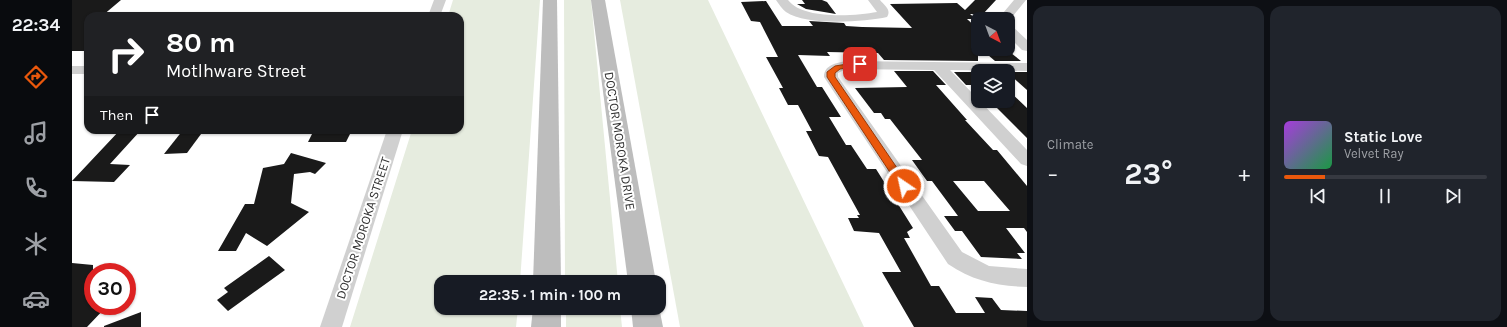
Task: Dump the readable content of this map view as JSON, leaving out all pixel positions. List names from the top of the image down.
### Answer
{
  "streets": {
    "street": ["DOCTOR MOROKA DRIVE", "DOCTOR MOROKA STREET"]
  },
  "north": "bottom right",
  "page": {
    "tabs": "22:34",
    "tile": "Climate",
    "turn": ["80 m", "Motlhware Street"],
    "then": "Then",
    "song": ["Static Love", "Velvet Ray"],
    "heat": ["−", "23°", "+"],
    "limit": "30",
    "trip": "22:35 · 1 min · 100 m"
  }
}
